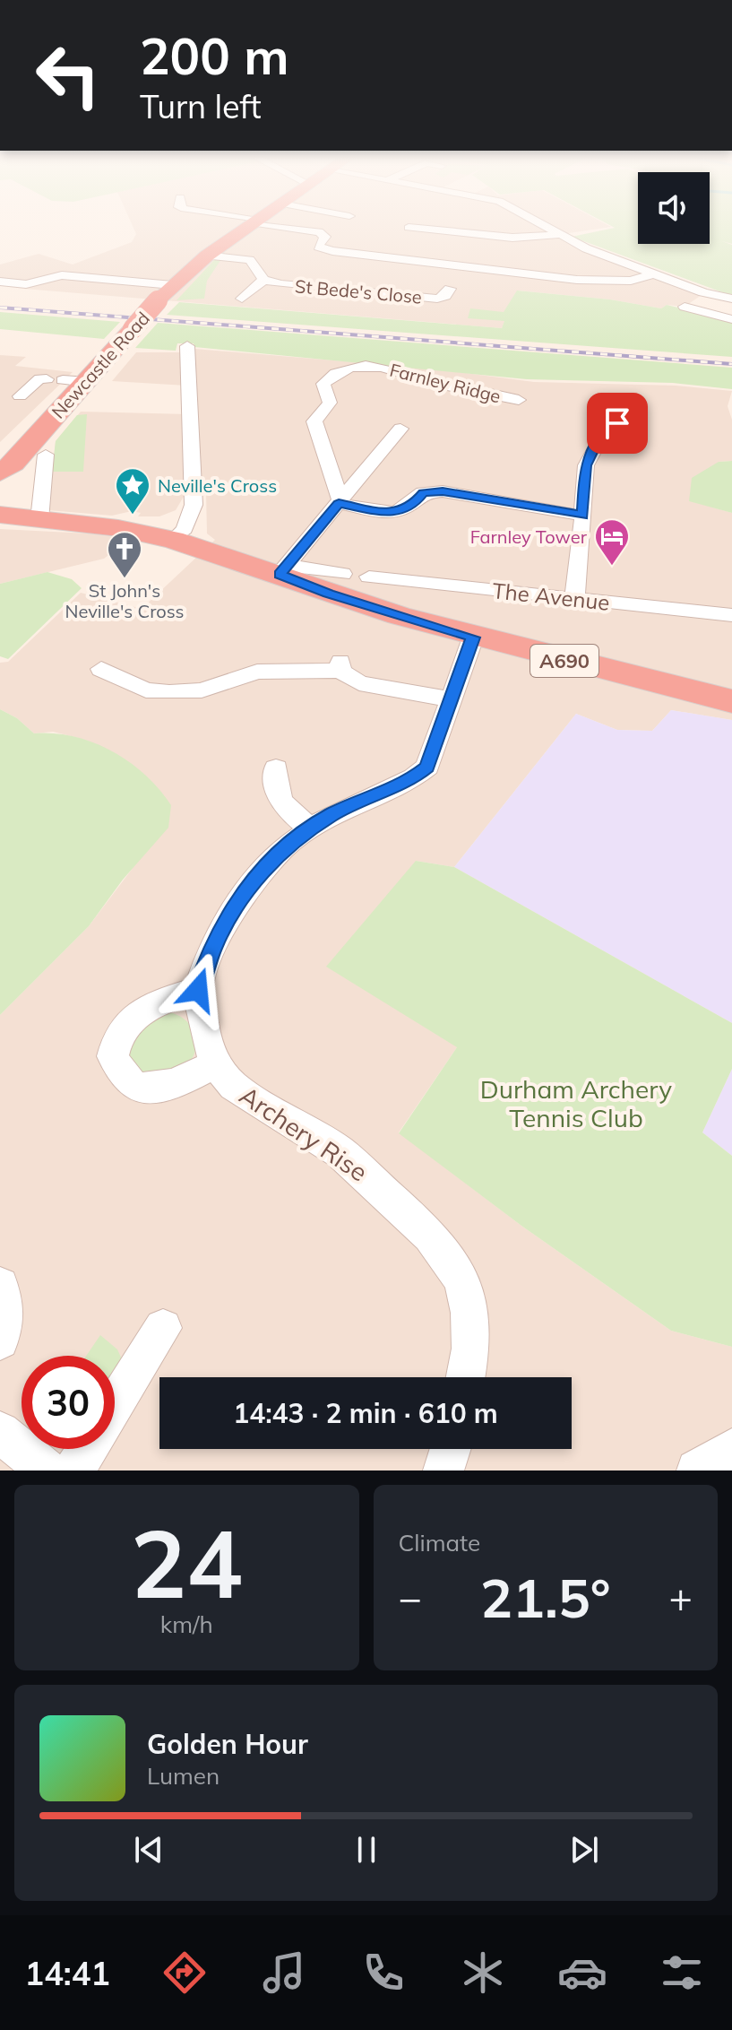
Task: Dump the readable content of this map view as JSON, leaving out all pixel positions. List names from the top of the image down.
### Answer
{
  "streets": {
    "highway": ["Newcastle Road", "A690"],
    "street": [
      "St Bede's Close",
      "Farnley Ridge",
      "The Avenue",
      "Archery Rise"
    ]
  },
  "crossings": [
    ["St Bede's Close", "Newcastle Road"],
    ["A690", "Archery Rise"]
  ],
  "parks": ["Durham Archery Tennis Club"],
  "places": {
    "place": ["Neville's Cross"],
    "hotel": ["Farnley Tower"],
    "church": ["St John's Neville's Cross"]
  },
  "page": {
    "turn": ["200 m", "Turn left"],
    "limit": "30",
    "trip": "14:43 · 2 min · 610 m",
    "tile": [
      ["24", "km/h"],
      "Climate"
    ],
    "heat": ["−", "21.5°", "+"],
    "song": ["Golden Hour", "Lumen"],
    "tabs": "14:41"
  }
}
